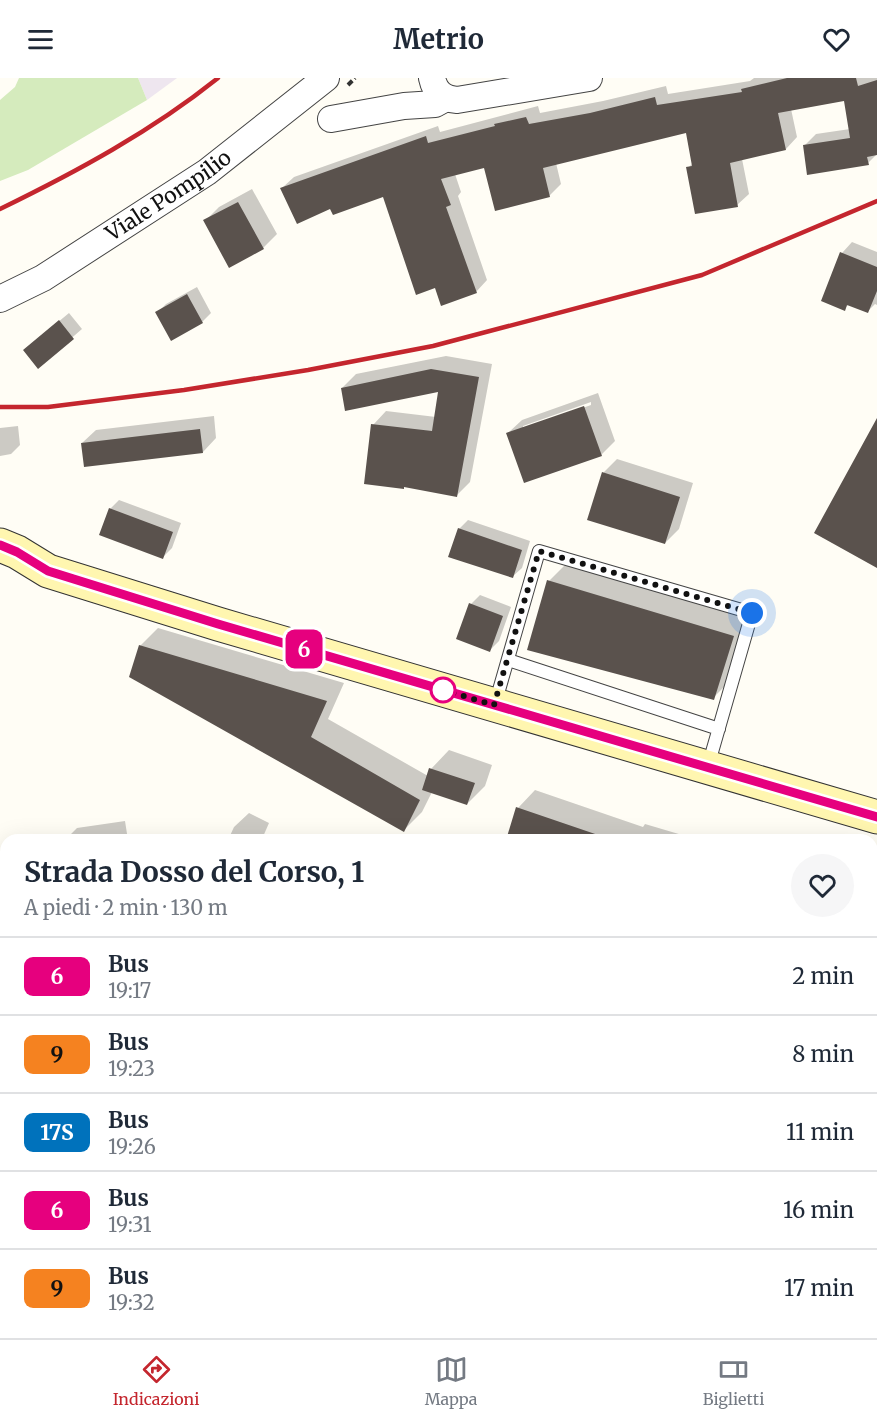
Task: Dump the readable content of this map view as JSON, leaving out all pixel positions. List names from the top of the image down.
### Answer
{
  "streets": {
    "street": ["Viale Pompilio"]
  },
  "lines": ["bus line 6"],
  "page": {
    "header": "Metrio",
    "on_map": "6",
    "heading": ["Strada Dosso del Corso, 1", "A piedi · 2 min · 130 m"],
    "list": [
      {
        "mark": "6",
        "name": "Bus",
        "note": "19:17",
        "value": "2 min"
      },
      {
        "mark": "9",
        "name": "Bus",
        "note": "19:23",
        "value": "8 min"
      },
      {
        "mark": "17S",
        "name": "Bus",
        "note": "19:26",
        "value": "11 min"
      },
      {
        "mark": "6",
        "name": "Bus",
        "note": "19:31",
        "value": "16 min"
      },
      {
        "mark": "9",
        "name": "Bus",
        "note": "19:32",
        "value": "17 min"
      }
    ],
    "tabs": ["Indicazioni", "Mappa", "Biglietti"]
  }
}
